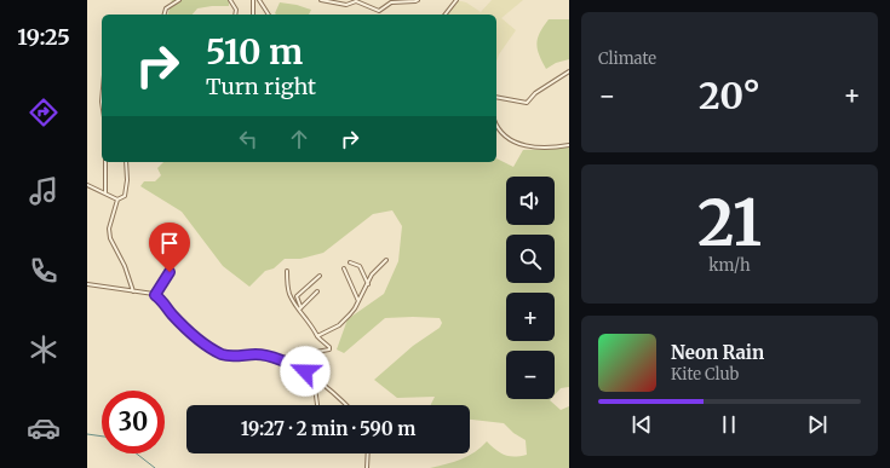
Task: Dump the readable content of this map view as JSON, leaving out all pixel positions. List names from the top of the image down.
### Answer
{
  "page": {
    "tabs": "19:25",
    "tile": [
      "Climate",
      ["21", "km/h"]
    ],
    "turn": ["510 m", "Turn right"],
    "heat": ["−", "20°", "+"],
    "map_buttons": ["+", "−"],
    "song": ["Neon Rain", "Kite Club"],
    "limit": "30",
    "trip": "19:27 · 2 min · 590 m"
  }
}
